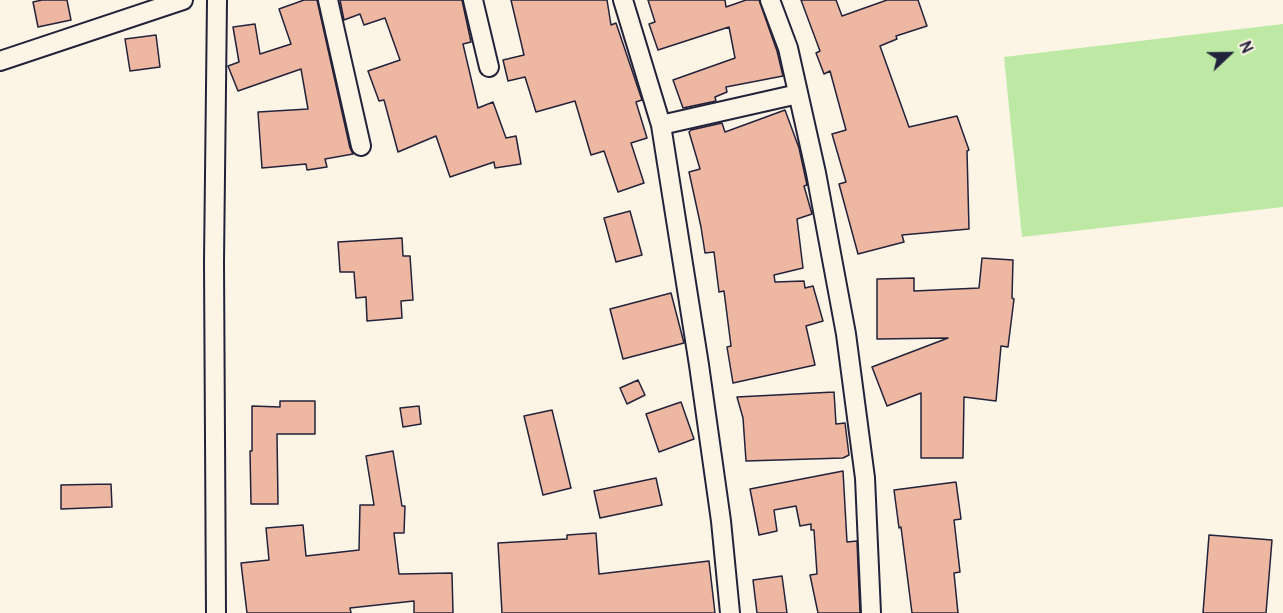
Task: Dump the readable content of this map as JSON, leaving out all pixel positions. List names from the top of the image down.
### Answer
{
  "north": "right"
}
